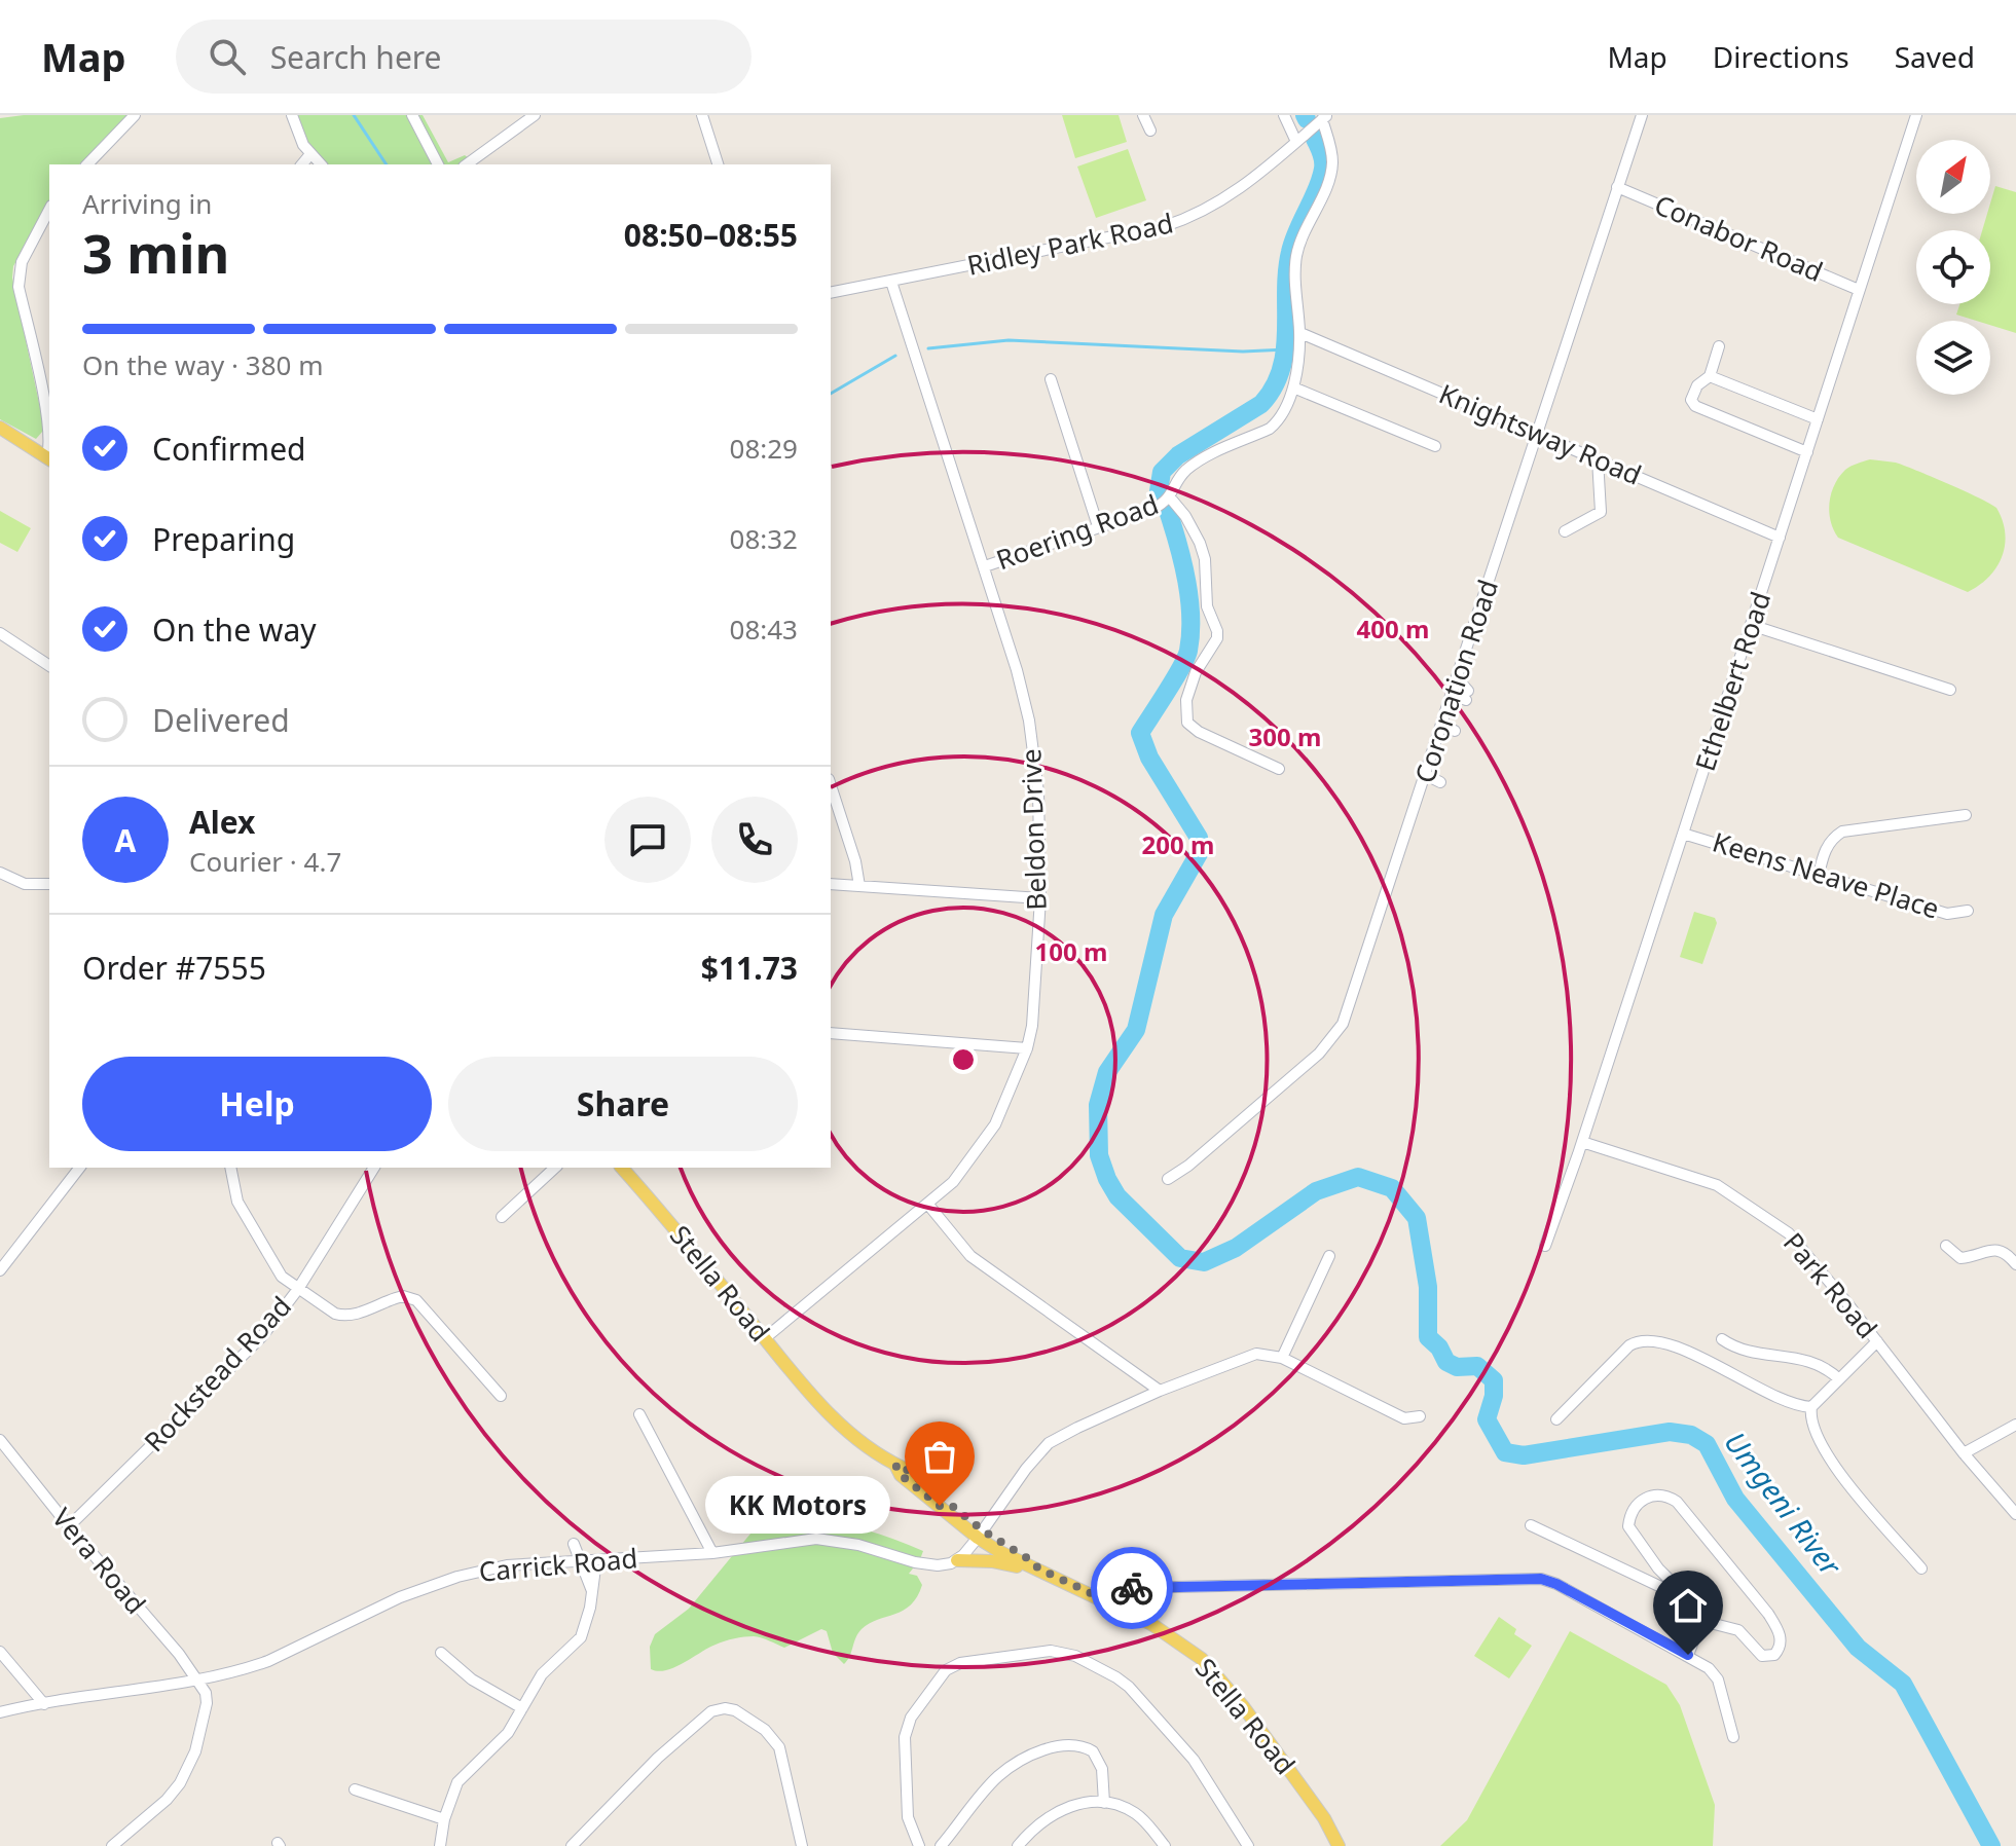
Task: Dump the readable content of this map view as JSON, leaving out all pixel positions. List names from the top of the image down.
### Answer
{
  "streets": {
    "main road": ["Stella Road"],
    "street": [
      "Conabor Road",
      "Ridley Park Road",
      "Knightsway Road",
      "Roering Road",
      "Coronation Road",
      "Ethelbert Road",
      "Beldon Drive",
      "Keens Neave Place",
      "Park Road",
      "Rockstead Road",
      "Vera Road",
      "Carrick Road"
    ]
  },
  "crossings": [
    ["Conabor Road", "Coronation Road"],
    ["Conabor Road", "Ethelbert Road"],
    ["Ridley Park Road", "Beldon Drive"],
    ["Knightsway Road", "Coronation Road"],
    ["Knightsway Road", "Ethelbert Road"],
    ["Roering Road", "Beldon Drive"],
    ["Ethelbert Road", "Keens Neave Place"],
    ["Ethelbert Road", "Park Road"],
    ["Beldon Drive", "Stella Road"],
    ["Rockstead Road", "Vera Road"],
    ["Vera Road", "Carrick Road"]
  ],
  "water": ["Umgeni River"],
  "places": ["KK Motors"],
  "north": "top right",
  "page": {
    "header": "Map",
    "search": "Search here",
    "nav": ["Map", "Directions", "Saved"],
    "heading": ["3 min", "Arriving in", "08:50–08:55"],
    "panel": [
      "Alex",
      "Courier · 4.7",
      "Order #7555",
      "$11.73"
    ],
    "bar": "On the way · 380 m",
    "list": [
      ["Confirmed", "08:29"],
      ["Preparing", "08:32"],
      ["On the way", "08:43"],
      "Delivered"
    ],
    "round": "A",
    "buttons": ["Help", "Share"],
    "bubble": "KK Motors"
  },
  "rings": [
    "400 m",
    "300 m",
    "200 m",
    "100 m"
  ]
}
